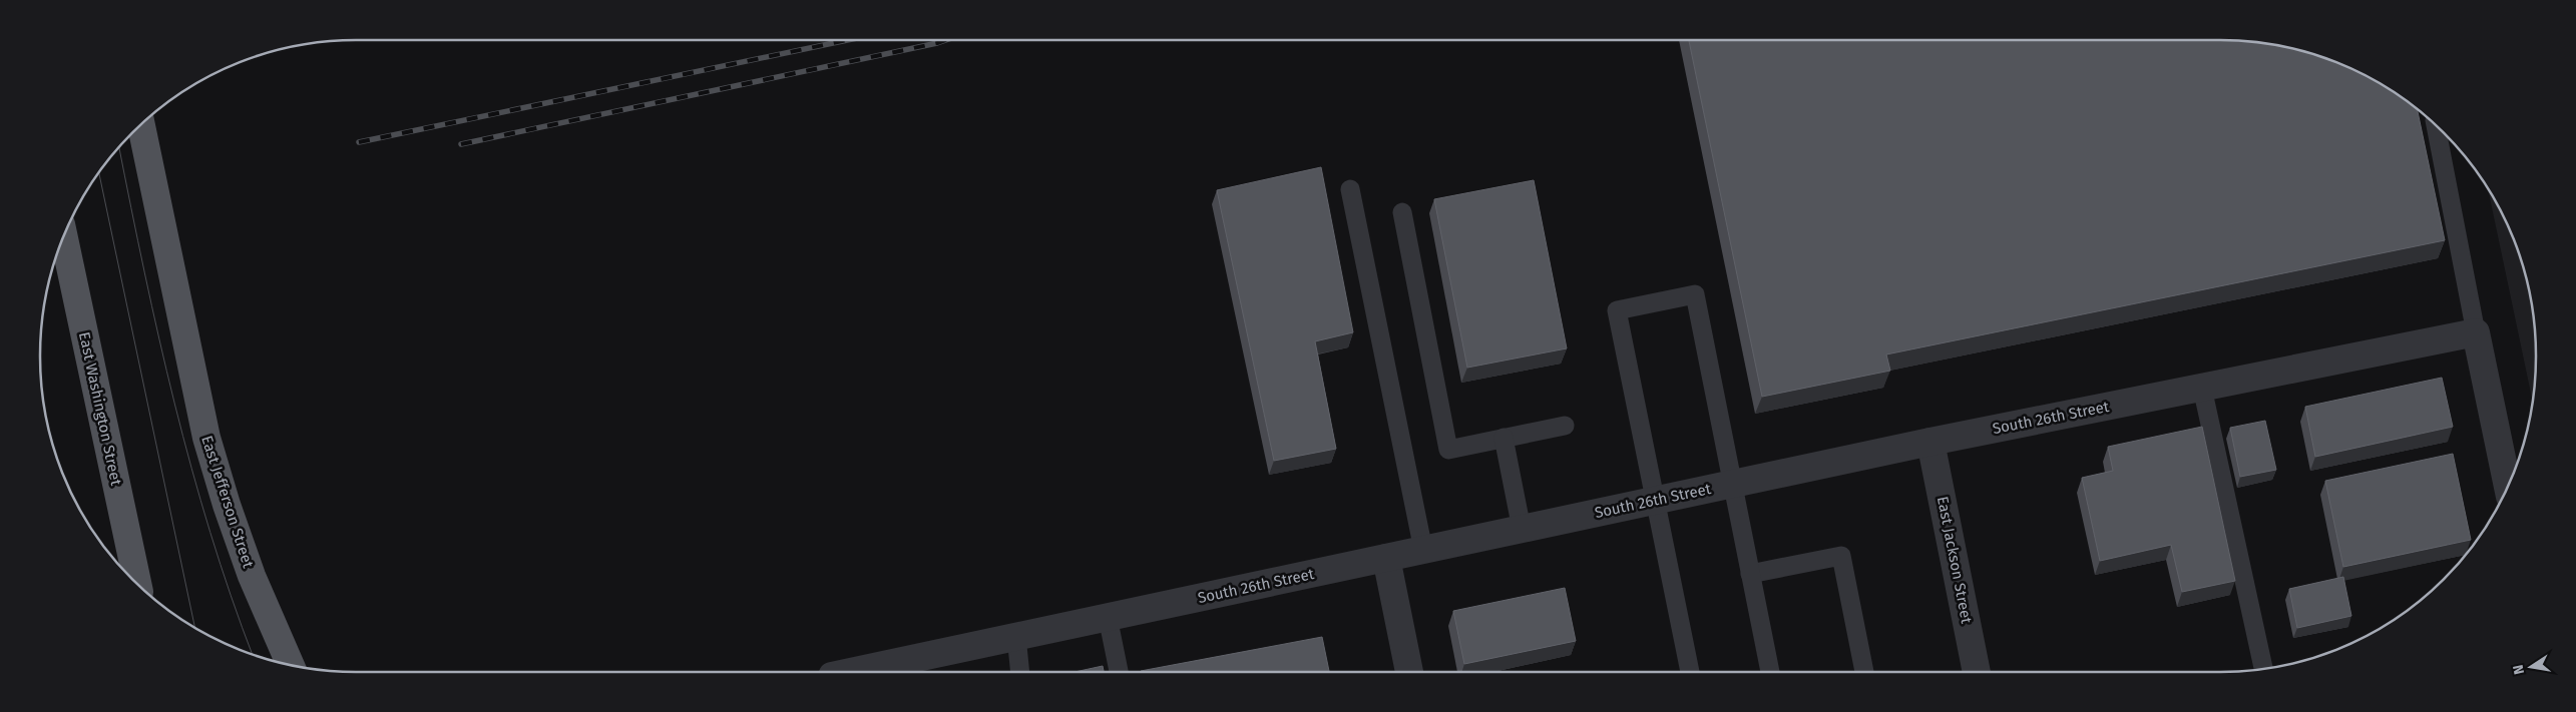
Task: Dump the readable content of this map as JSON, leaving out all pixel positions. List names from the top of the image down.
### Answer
{
  "streets": {
    "main road": ["East Washington Street", "East Jefferson Street"],
    "street": ["South 26th Street", "East Jackson Street"]
  },
  "crossings": [
    ["South 26th Street", "East Jackson Street"]
  ],
  "north": "left"
}
